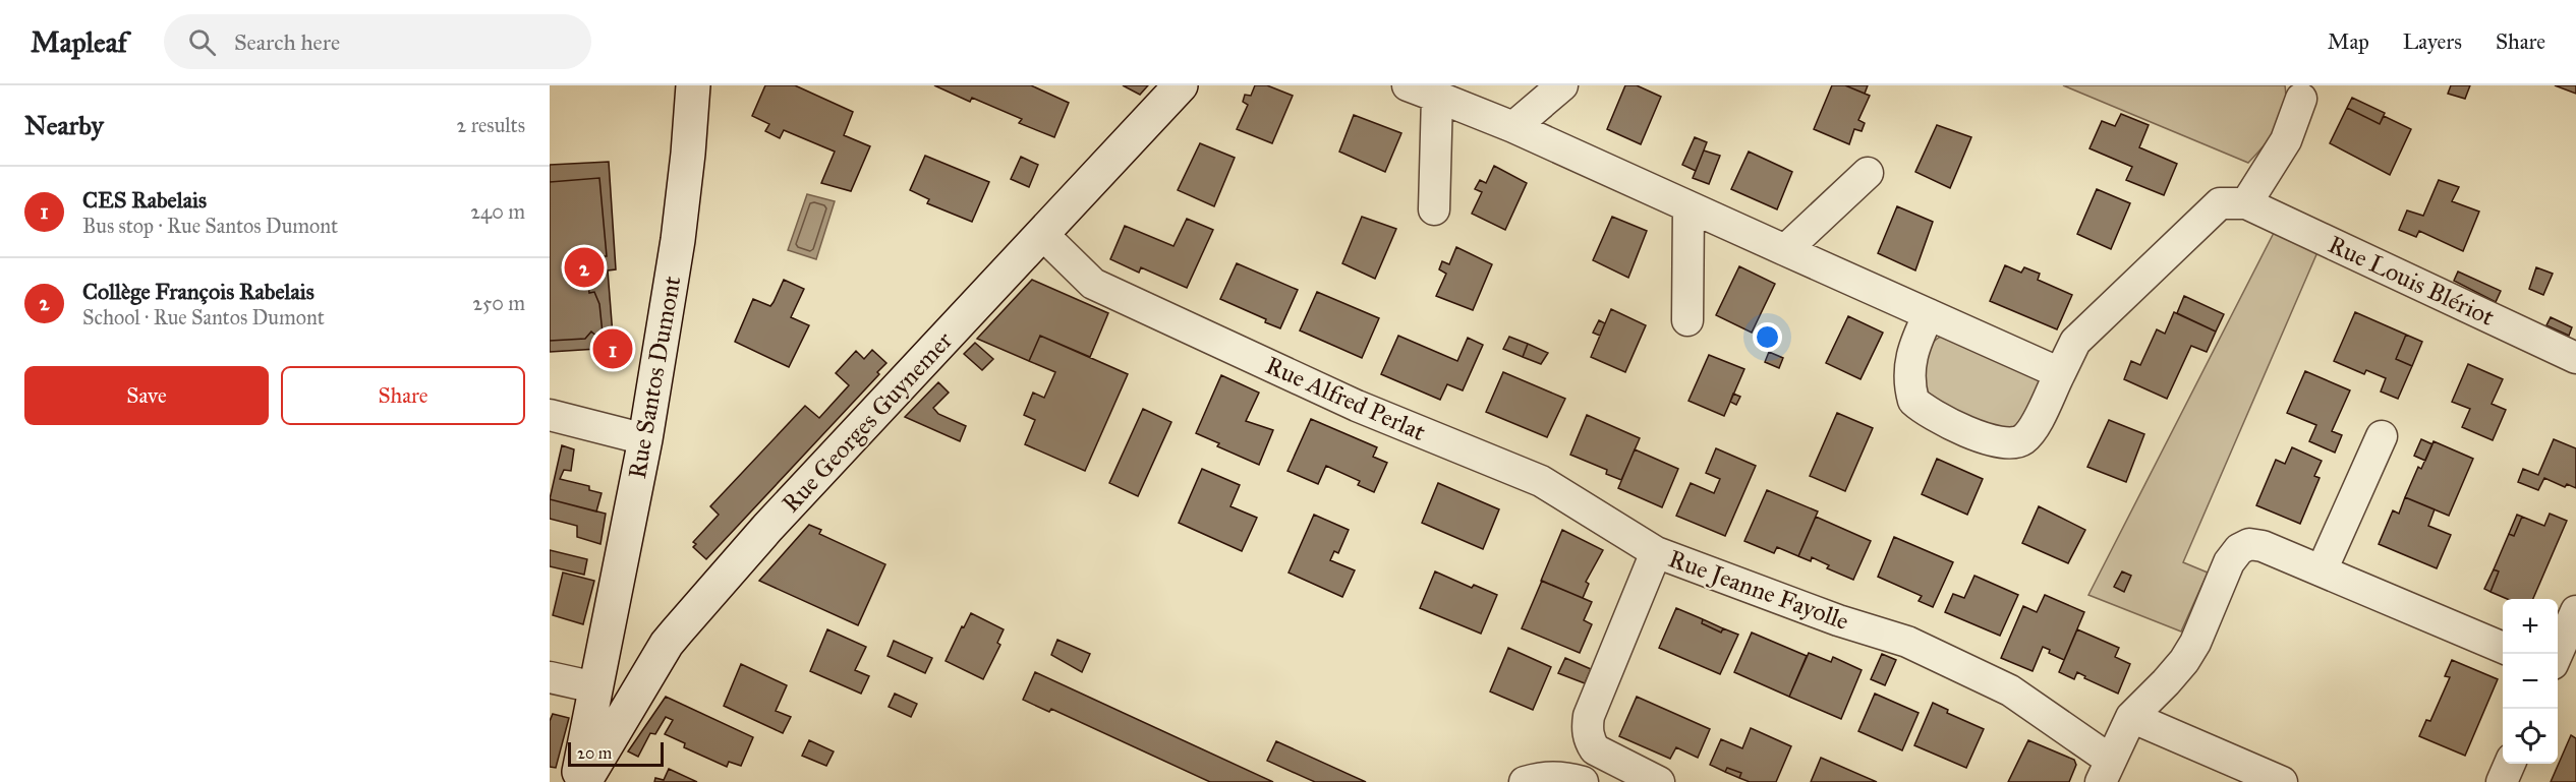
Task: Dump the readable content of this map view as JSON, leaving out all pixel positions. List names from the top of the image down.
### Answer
{
  "streets": {
    "street": [
      "Rue Louis Blériot",
      "Rue Santos Dumont",
      "Rue Alfred Perlat",
      "Rue Georges Guynemer",
      "Rue Jeanne Fayolle"
    ]
  },
  "crossings": [
    ["Rue Alfred Perlat", "Rue Georges Guynemer"],
    ["Rue Alfred Perlat", "Rue Jeanne Fayolle"]
  ],
  "scale_bar": "20 m",
  "page": {
    "header": "Mapleaf",
    "search": "Search here",
    "nav": ["Map", "Layers", "Share"],
    "heading": ["Nearby", "2 results"],
    "list": [
      {
        "mark": "1",
        "name": "CES Rabelais",
        "note": "Bus stop · Rue Santos Dumont",
        "value": "240 m"
      },
      {
        "mark": "2",
        "name": "Collège François Rabelais",
        "note": "School · Rue Santos Dumont",
        "value": "250 m"
      }
    ],
    "pins": ["2", "1"],
    "buttons": ["Save", "Share"],
    "map_buttons": ["+", "−"],
    "scale": "20 m"
  }
}
